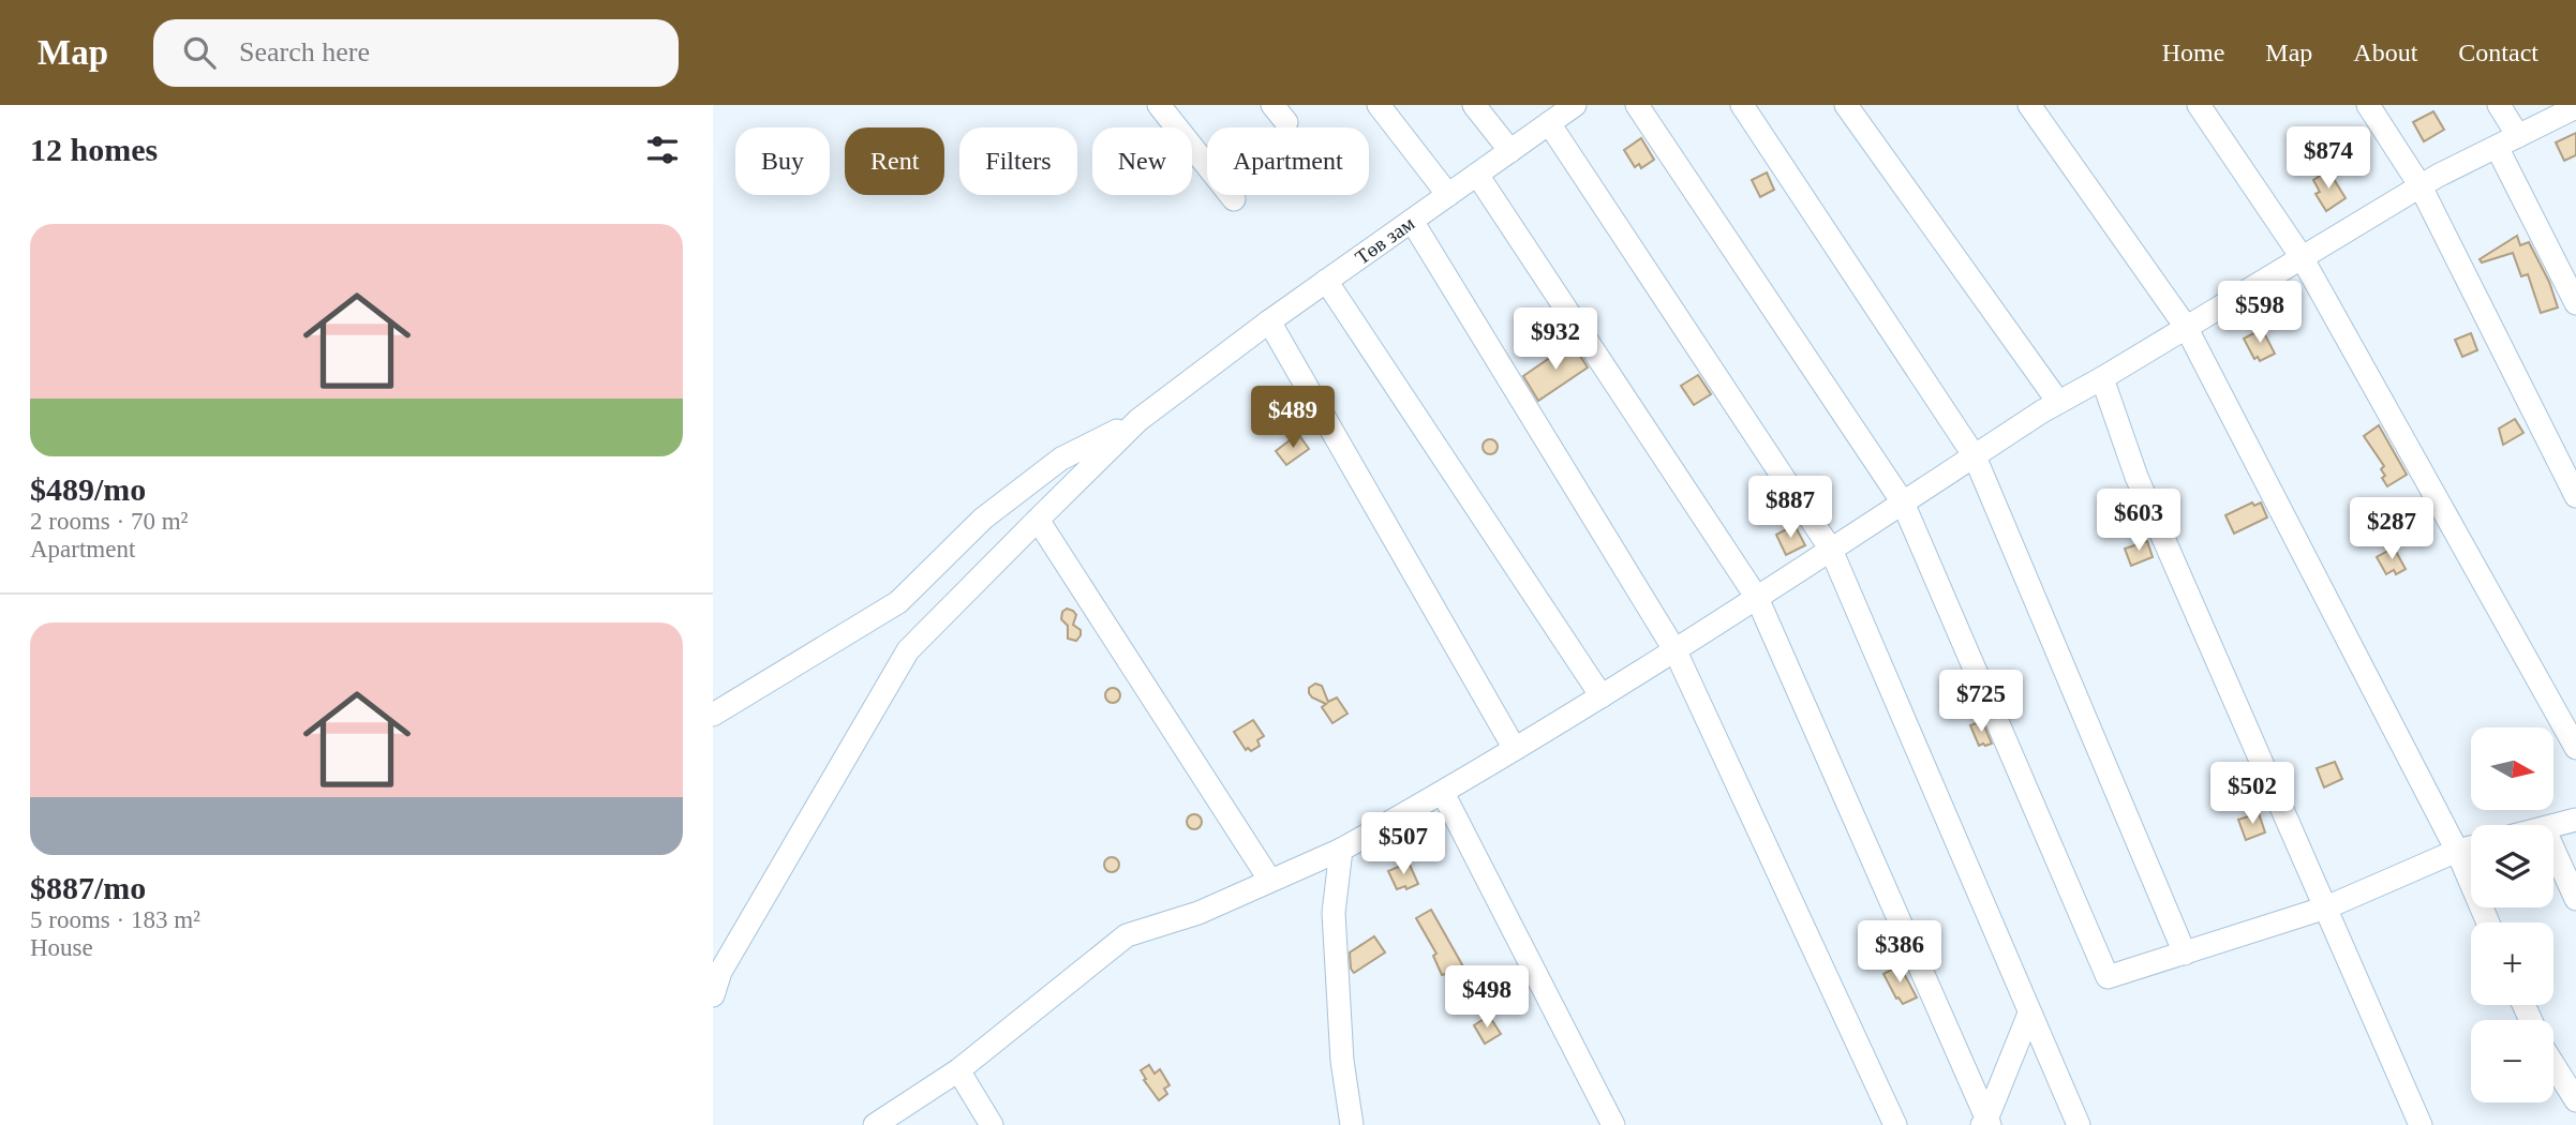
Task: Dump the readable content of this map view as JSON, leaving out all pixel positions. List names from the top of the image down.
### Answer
{
  "streets": {
    "street": ["Төв зам"]
  },
  "north": "right",
  "page": {
    "header": "Map",
    "search": "Search here",
    "nav": [
      "Home",
      "Map",
      "About",
      "Contact"
    ],
    "heading": "12 homes",
    "price": [
      "$874",
      "$598",
      "$932",
      "$489",
      "$887",
      "$603",
      "$287",
      "$725",
      "$502",
      "$507",
      "$386",
      "$498"
    ],
    "chip": [
      "Buy",
      "Rent",
      "Filters",
      "New",
      "Apartment"
    ],
    "list": [
      {
        "name": "$489/mo",
        "note": "2 rooms · 70 m² · Apartment"
      },
      {
        "name": "$887/mo",
        "note": "5 rooms · 183 m² · House"
      }
    ],
    "map_buttons": ["+", "−"]
  }
}
